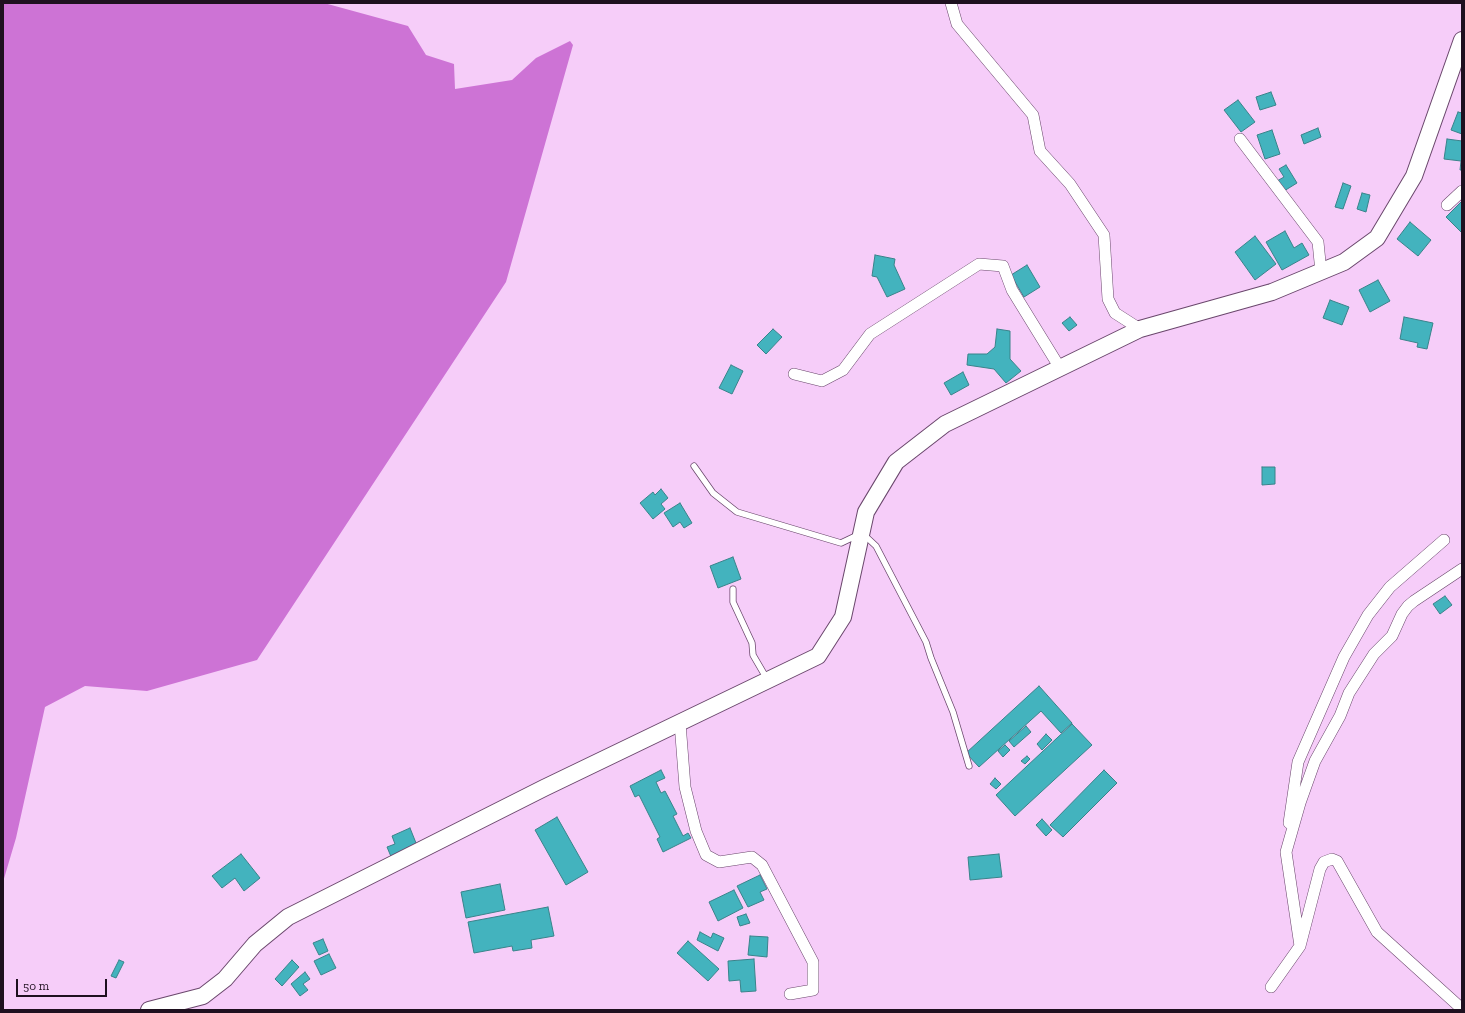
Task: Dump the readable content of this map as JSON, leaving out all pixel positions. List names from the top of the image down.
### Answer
{
  "scale_bar": "50 m"
}
